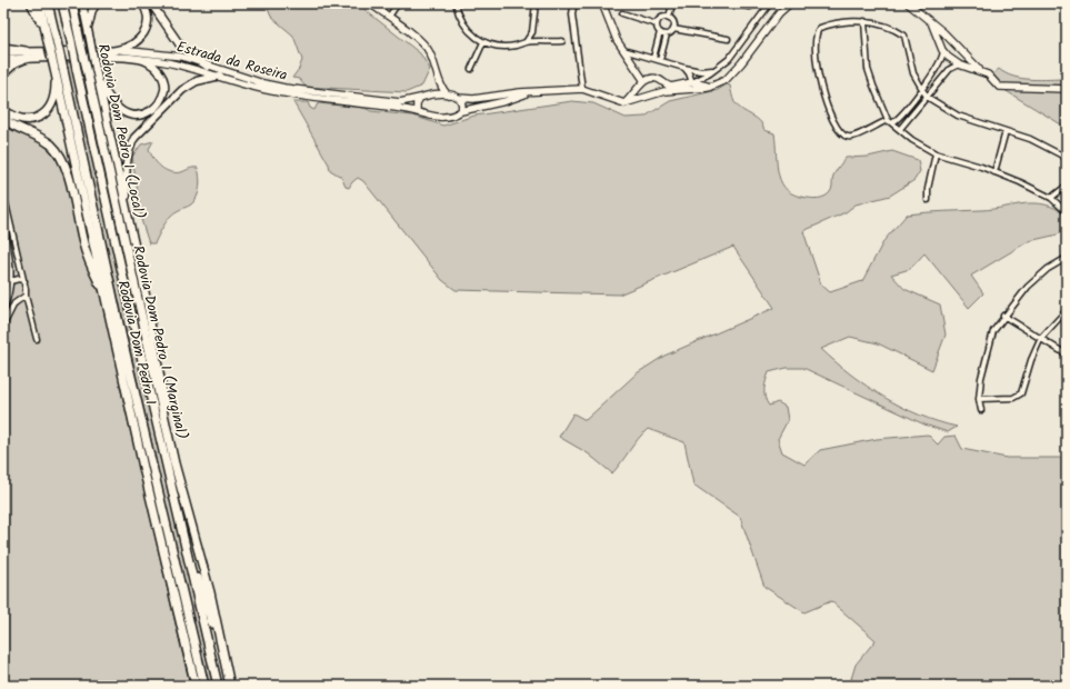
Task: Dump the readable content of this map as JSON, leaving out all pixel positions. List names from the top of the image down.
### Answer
{
  "streets": {
    "highway": ["Rodovia Dom Pedro I", "Rodovia Dom Pedro I (Marginal)"],
    "main road": ["Rodovia Dom Pedro I (Local)"],
    "street": ["Estrada da Roseira"]
  },
  "crossings": [
    ["Rodovia Dom Pedro I (Local)", "Rodovia Dom Pedro I (Marginal)"]
  ]
}
